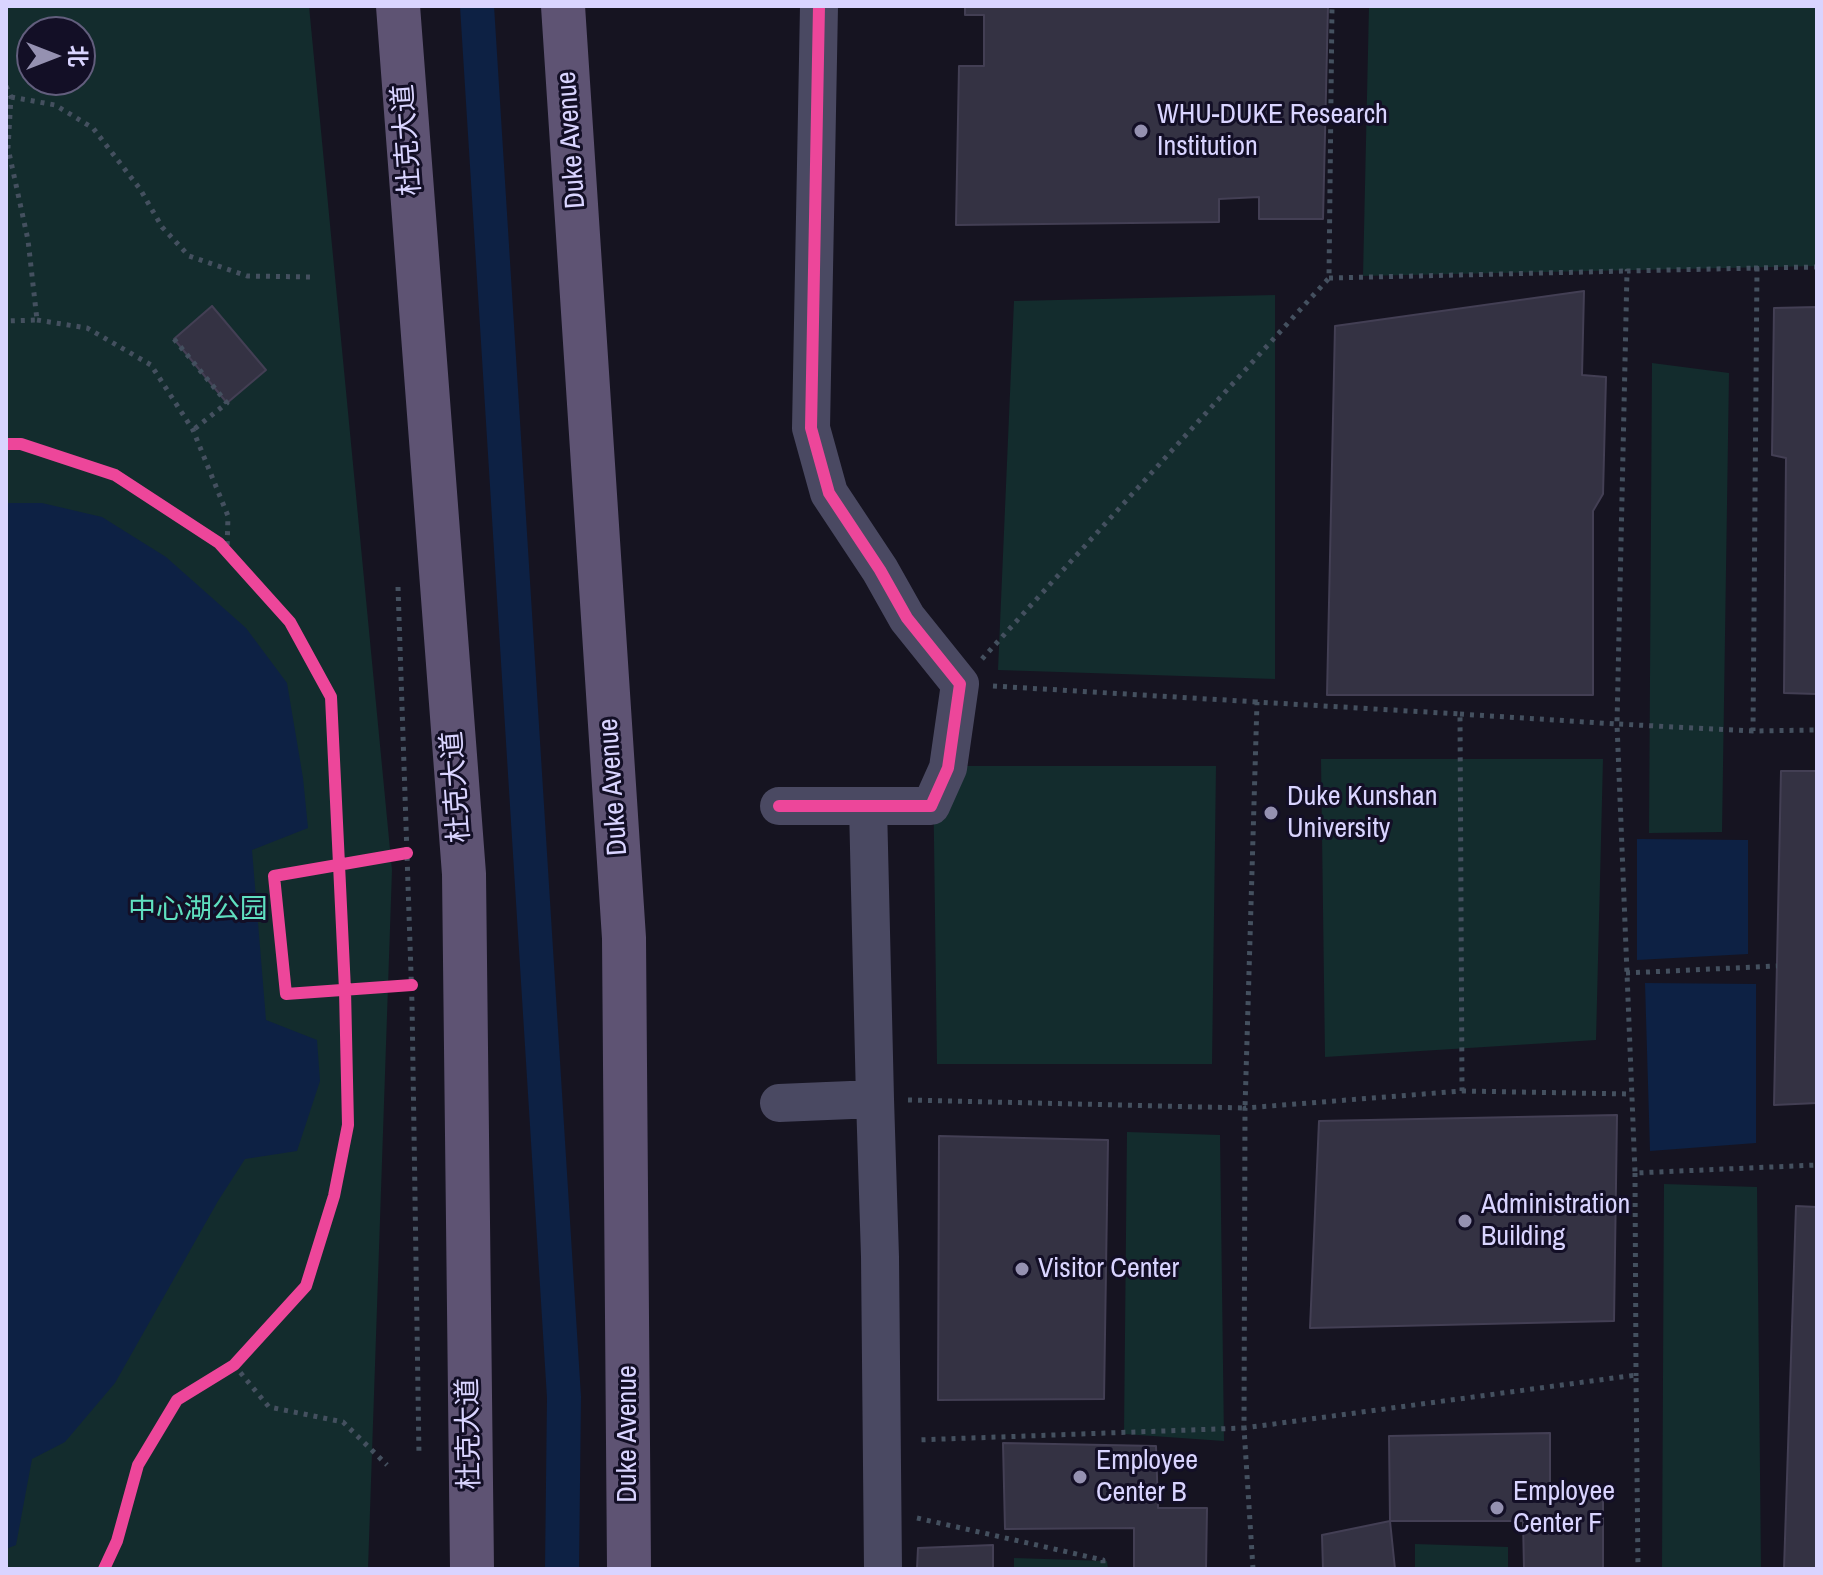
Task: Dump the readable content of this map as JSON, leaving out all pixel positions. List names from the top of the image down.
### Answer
{
  "streets": {
    "main road": ["杜克大道", "Duke Avenue"]
  },
  "parks": ["中心湖公园"],
  "places": [
    "WHU-DUKE Research Institution",
    "Duke Kunshan University",
    "Administration Building",
    "Visitor Center",
    "Employee Center B",
    "Employee Center F"
  ],
  "north": "right"
}
